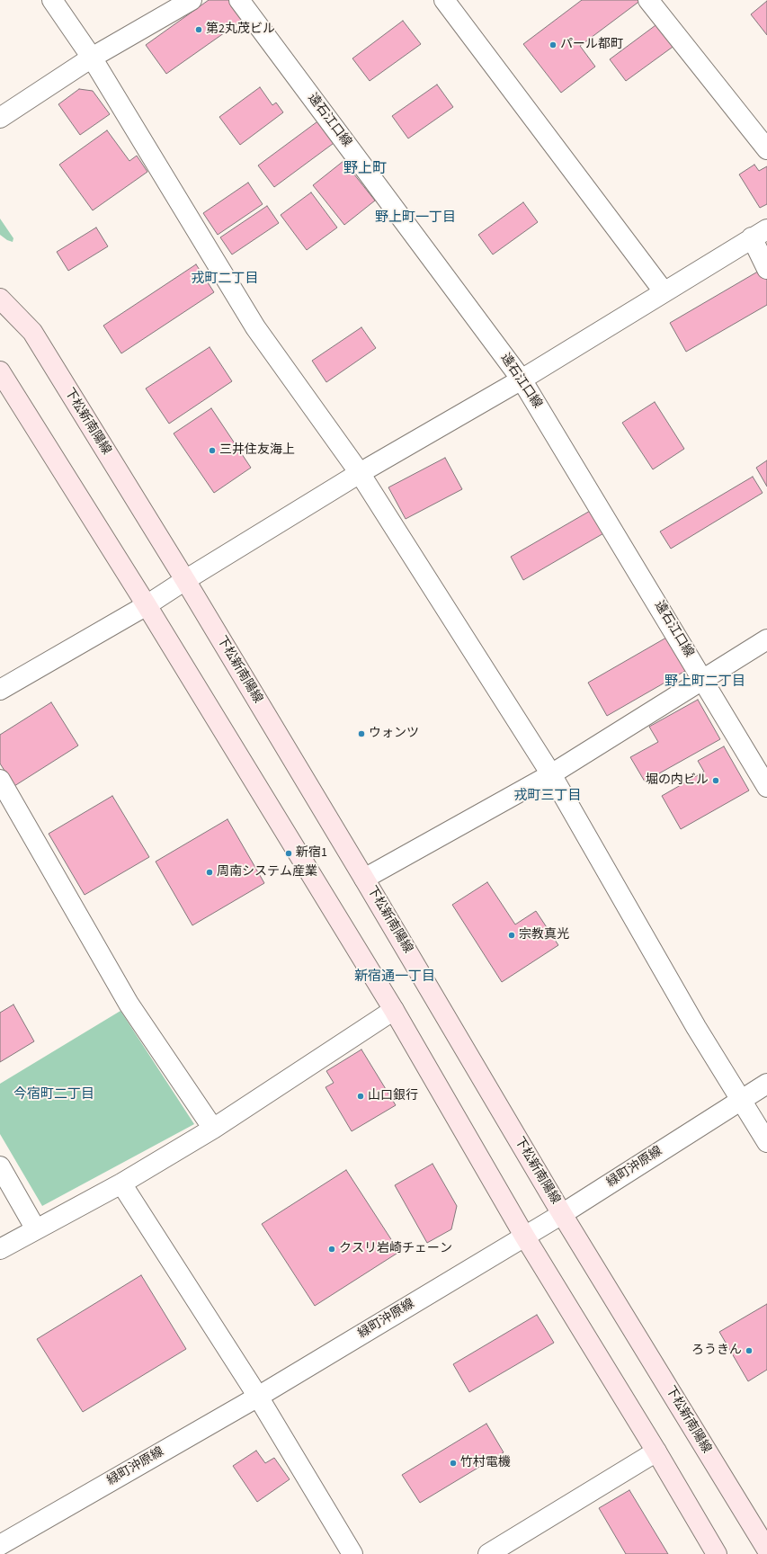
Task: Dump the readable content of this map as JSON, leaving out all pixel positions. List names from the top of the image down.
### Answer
{
  "streets": {
    "main road": ["下松新南陽線"],
    "street": ["遠石江口線", "緑町沖原線"]
  },
  "crossings": [
    ["下松新南陽線", "緑町沖原線"]
  ],
  "districts": [
    "野上町",
    "野上町一丁目",
    "戎町二丁目",
    "野上町二丁目",
    "戎町三丁目",
    "新宿通一丁目",
    "今宿町二丁目"
  ],
  "places": [
    "第2丸茂ビル",
    "パール都町",
    "三井住友海上",
    "ウォンツ",
    "堀の内ビル",
    "新宿1",
    "周南システム産業",
    "宗教真光",
    "山口銀行",
    "クスリ岩崎チェーン",
    "ろうきん",
    "竹村電機"
  ]
}
